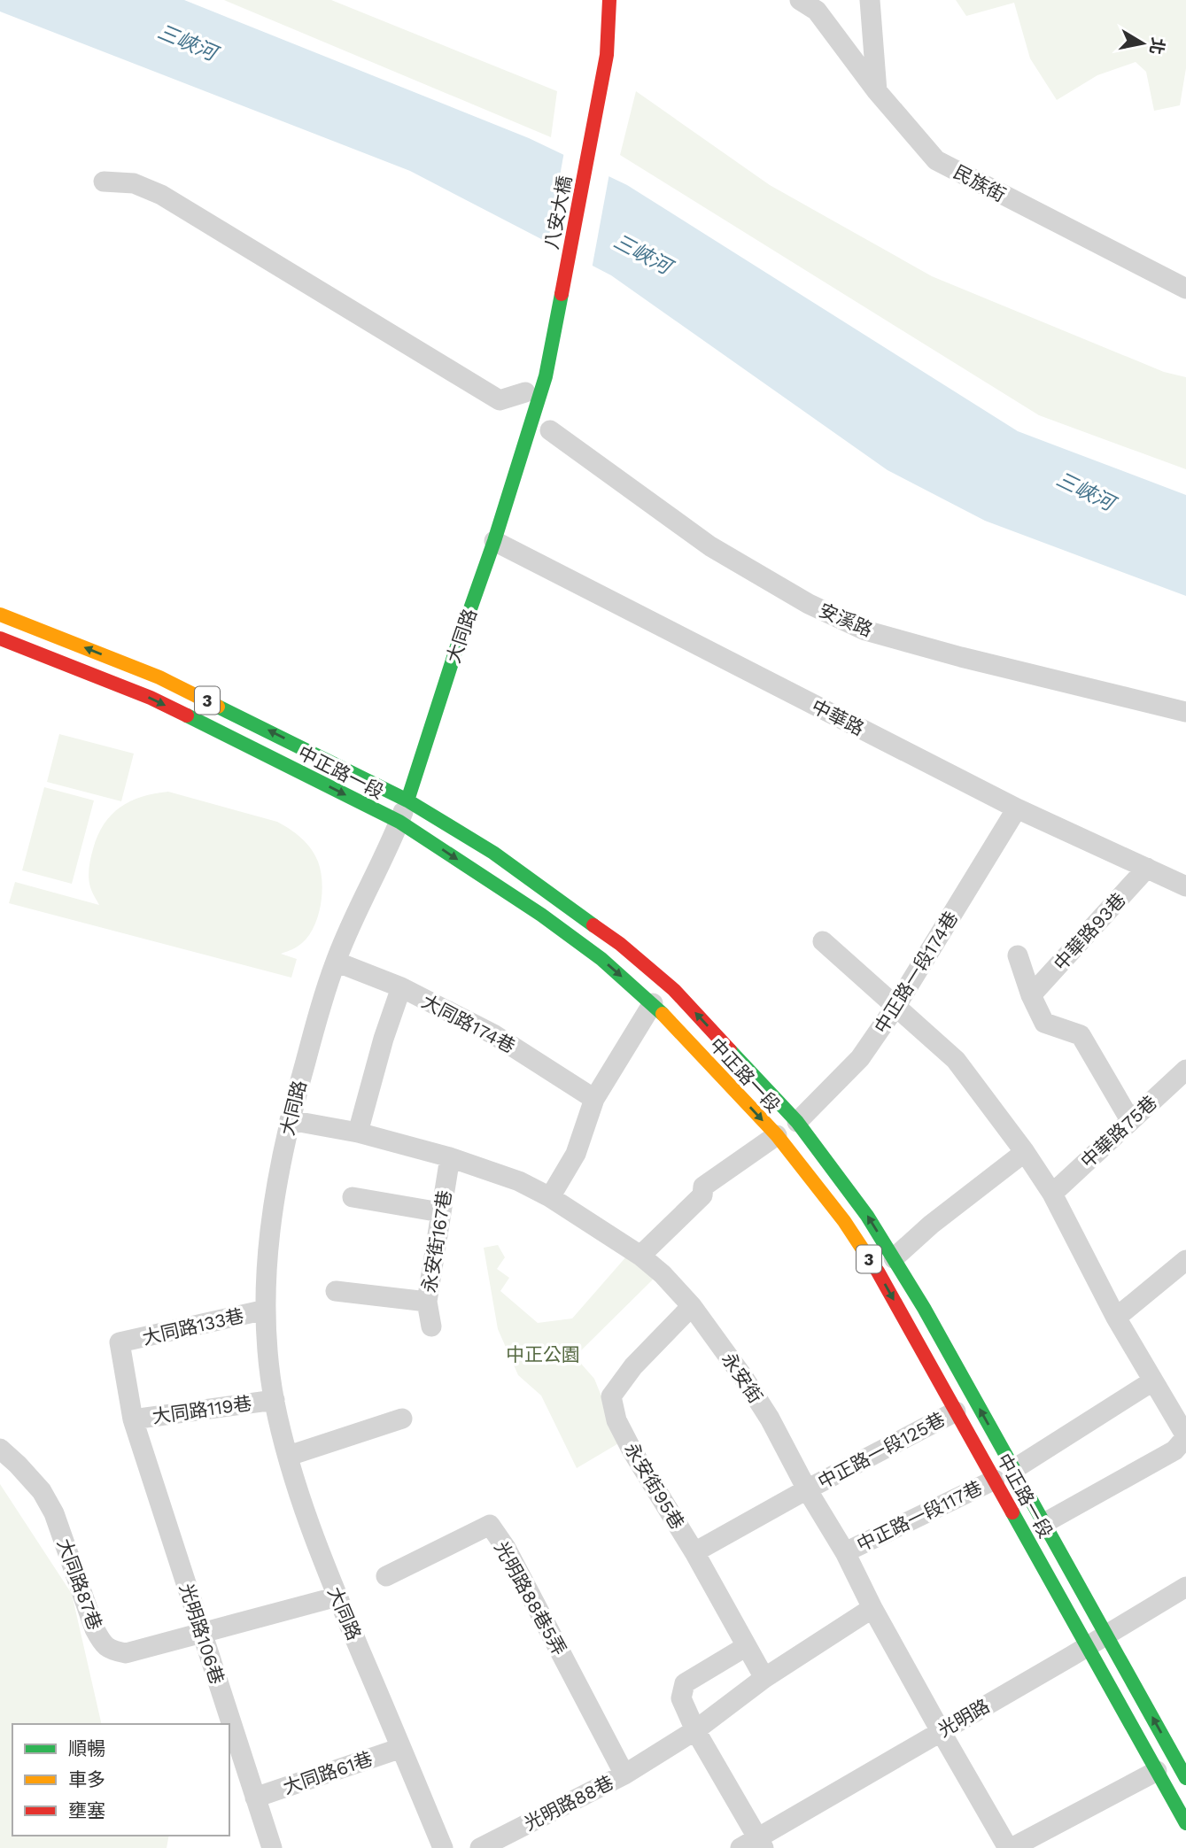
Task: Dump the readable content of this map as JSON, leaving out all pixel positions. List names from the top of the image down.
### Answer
{
  "streets": {
    "main road": [
      "八安大橋",
      "大同路",
      "3",
      "中正路一段"
    ],
    "street": [
      "民族街",
      "安溪路",
      "中華路",
      "中華路93巷",
      "中正路一段174巷",
      "大同路174巷",
      "中華路75巷",
      "永安街167巷",
      "大同路133巷",
      "永安街",
      "大同路119巷",
      "中正路一段125巷",
      "永安街95巷",
      "中正路一段117巷",
      "大同路87巷",
      "光明路88巷5弄",
      "光明路106巷",
      "光明路",
      "大同路61巷",
      "光明路88巷"
    ]
  },
  "crossings": [
    ["八安大橋", "大同路"],
    ["大同路", "中華路"],
    ["大同路", "中正路一段"],
    ["大同路", "大同路174巷"],
    ["大同路", "大同路133巷"],
    ["大同路", "永安街"],
    ["大同路", "大同路119巷"],
    ["大同路", "大同路87巷"],
    ["大同路", "大同路61巷"],
    ["中華路", "中華路93巷"],
    ["中華路", "中正路一段174巷"],
    ["中正路一段", "中正路一段174巷"],
    ["中正路一段", "中正路一段125巷"],
    ["中正路一段", "中正路一段117巷"],
    ["中正路一段", "光明路"],
    ["永安街167巷", "永安街"],
    ["大同路133巷", "大同路119巷"],
    ["永安街", "中正路一段125巷"],
    ["永安街", "永安街95巷"],
    ["永安街", "中正路一段117巷"],
    ["永安街", "光明路"],
    ["大同路119巷", "光明路106巷"],
    ["中正路一段125巷", "永安街95巷"],
    ["大同路87巷", "光明路106巷"],
    ["光明路88巷5弄", "光明路88巷"],
    ["光明路106巷", "大同路61巷"]
  ],
  "water": ["三峽河"],
  "parks": ["中正公園"],
  "legend": ["順暢", "車多", "壅塞"],
  "north": "right"
}
